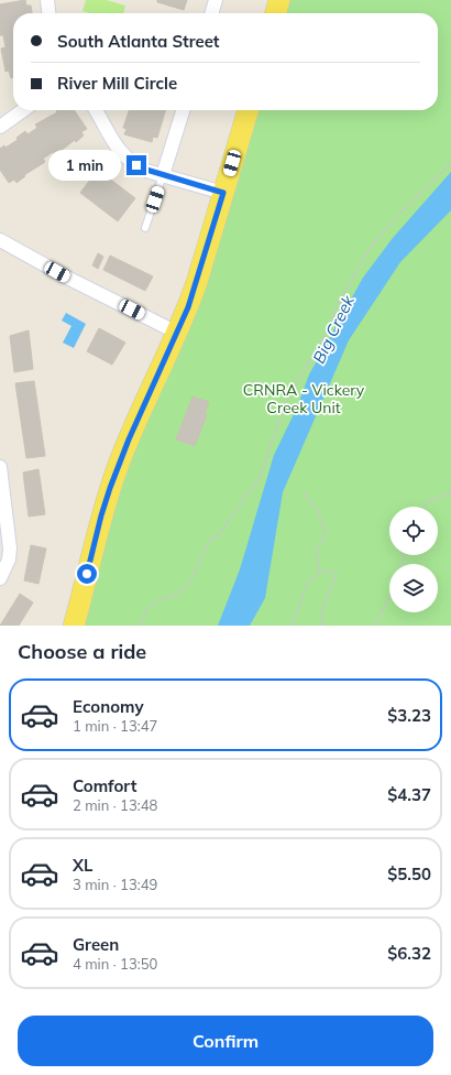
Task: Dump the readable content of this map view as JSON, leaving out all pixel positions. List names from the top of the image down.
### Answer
{
  "water": ["Big Creek"],
  "parks": ["CRNRA - Vickery Creek Unit"],
  "page": {
    "banner": ["South Atlanta Street", "River Mill Circle"],
    "bubble": "1 min",
    "heading": "Choose a ride",
    "list": [
      {
        "name": "Economy",
        "note": "1 min · 13:47",
        "value": "$3.23"
      },
      {
        "name": "Comfort",
        "note": "2 min · 13:48",
        "value": "$4.37"
      },
      {
        "name": "XL",
        "note": "3 min · 13:49",
        "value": "$5.50"
      },
      {
        "name": "Green",
        "note": "4 min · 13:50",
        "value": "$6.32"
      }
    ],
    "buttons": "Confirm"
  }
}
